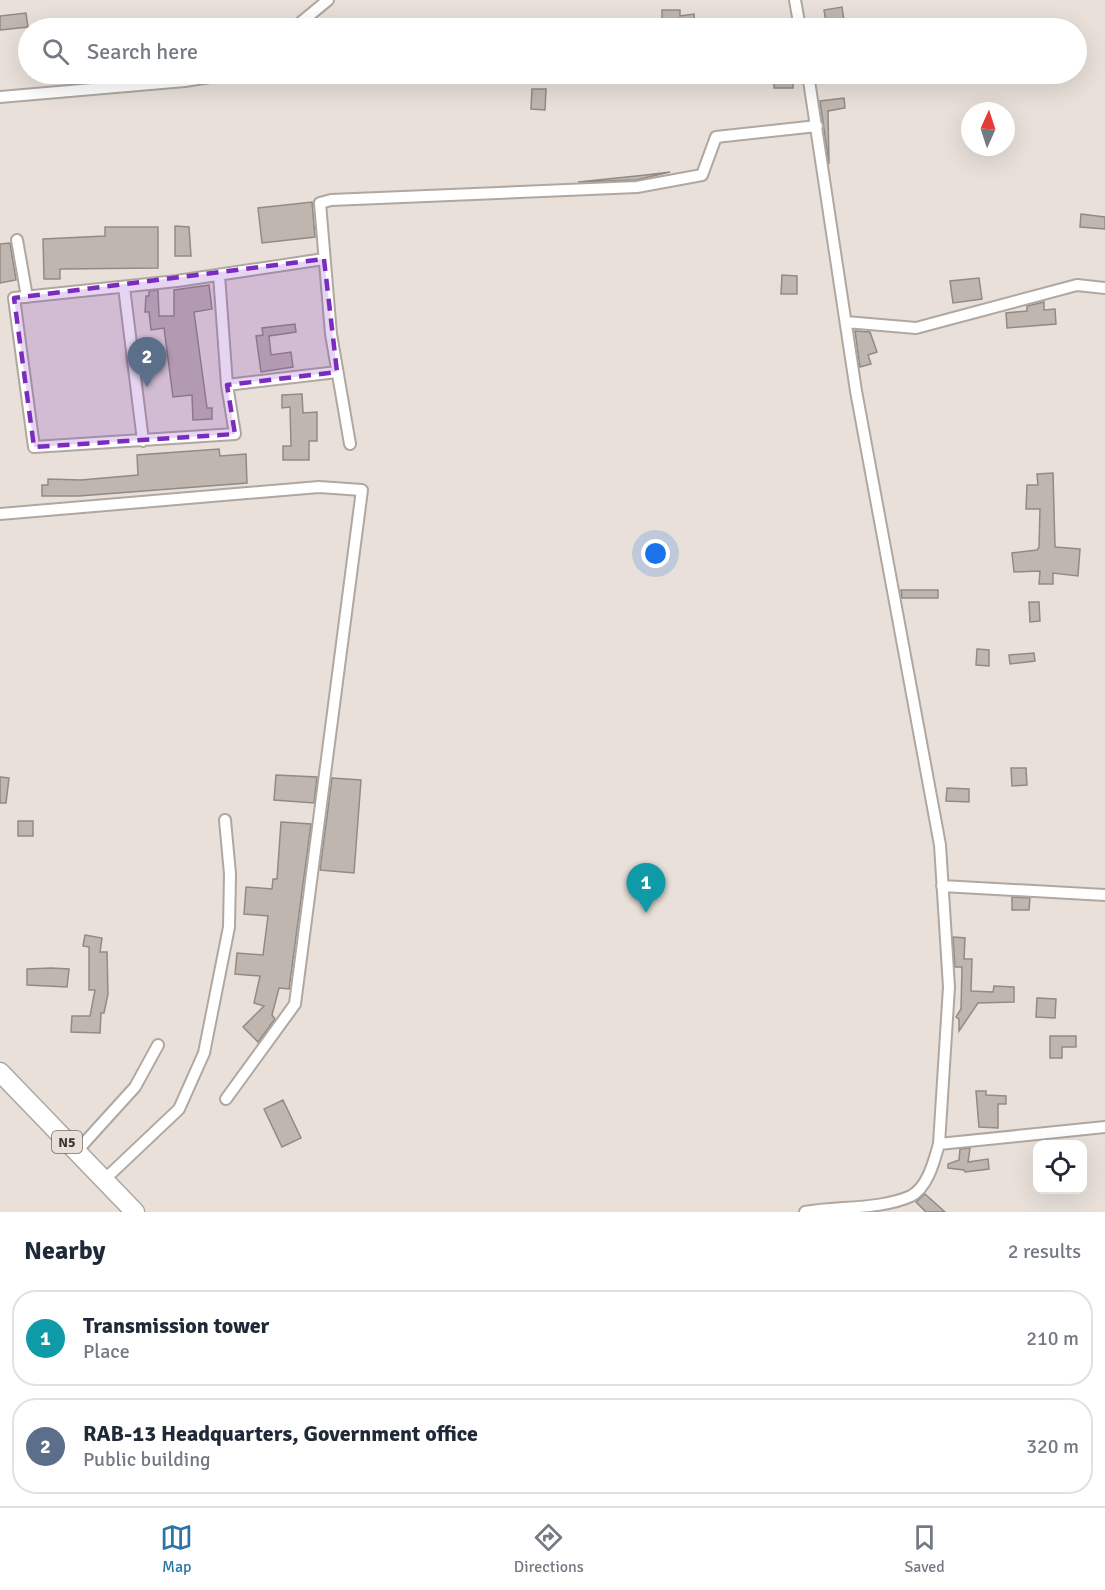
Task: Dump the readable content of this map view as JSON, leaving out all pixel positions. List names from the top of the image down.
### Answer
{
  "streets": {
    "highway": ["N5"]
  },
  "north": "top",
  "page": {
    "search": "Search here",
    "pins": ["2", "1"],
    "heading": ["Nearby", "2 results"],
    "list": [
      {
        "mark": "1",
        "name": "Transmission tower",
        "note": "Place",
        "value": "210 m"
      },
      {
        "mark": "2",
        "name": "RAB-13 Headquarters, Government office",
        "note": "Public building",
        "value": "320 m"
      }
    ],
    "nav": ["Map", "Directions", "Saved"]
  }
}
